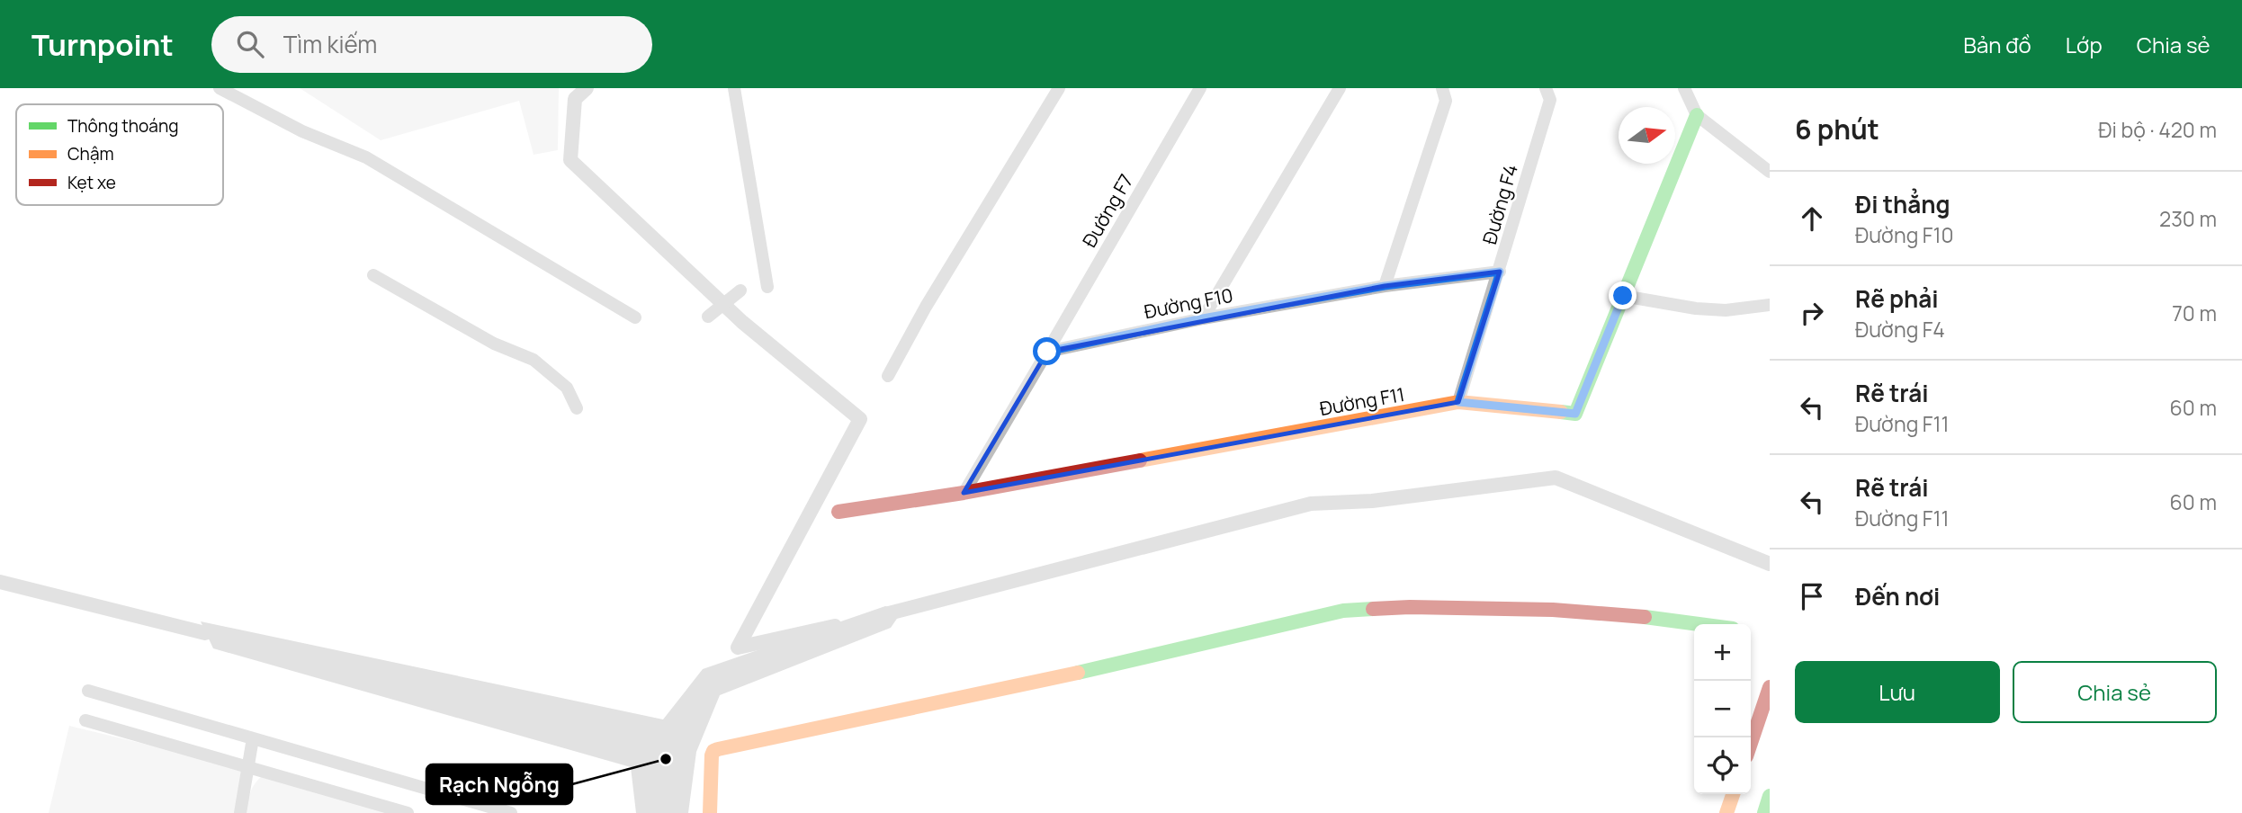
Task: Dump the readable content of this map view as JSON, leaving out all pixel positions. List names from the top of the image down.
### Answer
{
  "streets": {
    "street": [
      "Đường F4",
      "Đường F7",
      "Đường F10",
      "Đường F11"
    ]
  },
  "crossings": [
    ["Đường F4", "Đường F10"],
    ["Đường F4", "Đường F11"],
    ["Đường F7", "Đường F10"]
  ],
  "places": ["Rạch Ngỗng"],
  "legend": ["Thông thoáng", "Chậm", "Kẹt xe"],
  "north": "right",
  "page": {
    "header": "Turnpoint",
    "search": "Tìm kiếm",
    "nav": ["Bản đồ", "Lớp", "Chia sẻ"],
    "heading": ["6 phút", "Đi bộ · 420 m"],
    "list": [
      ["Đi thẳng", "Đường F10", "230 m"],
      ["Rẽ phải", "Đường F4", "70 m"],
      ["Rẽ trái", "Đường F11", "60 m"],
      ["Rẽ trái", "Đường F11", "60 m"],
      "Đến nơi"
    ],
    "map_buttons": ["+", "−"],
    "buttons": ["Lưu", "Chia sẻ"]
  }
}
